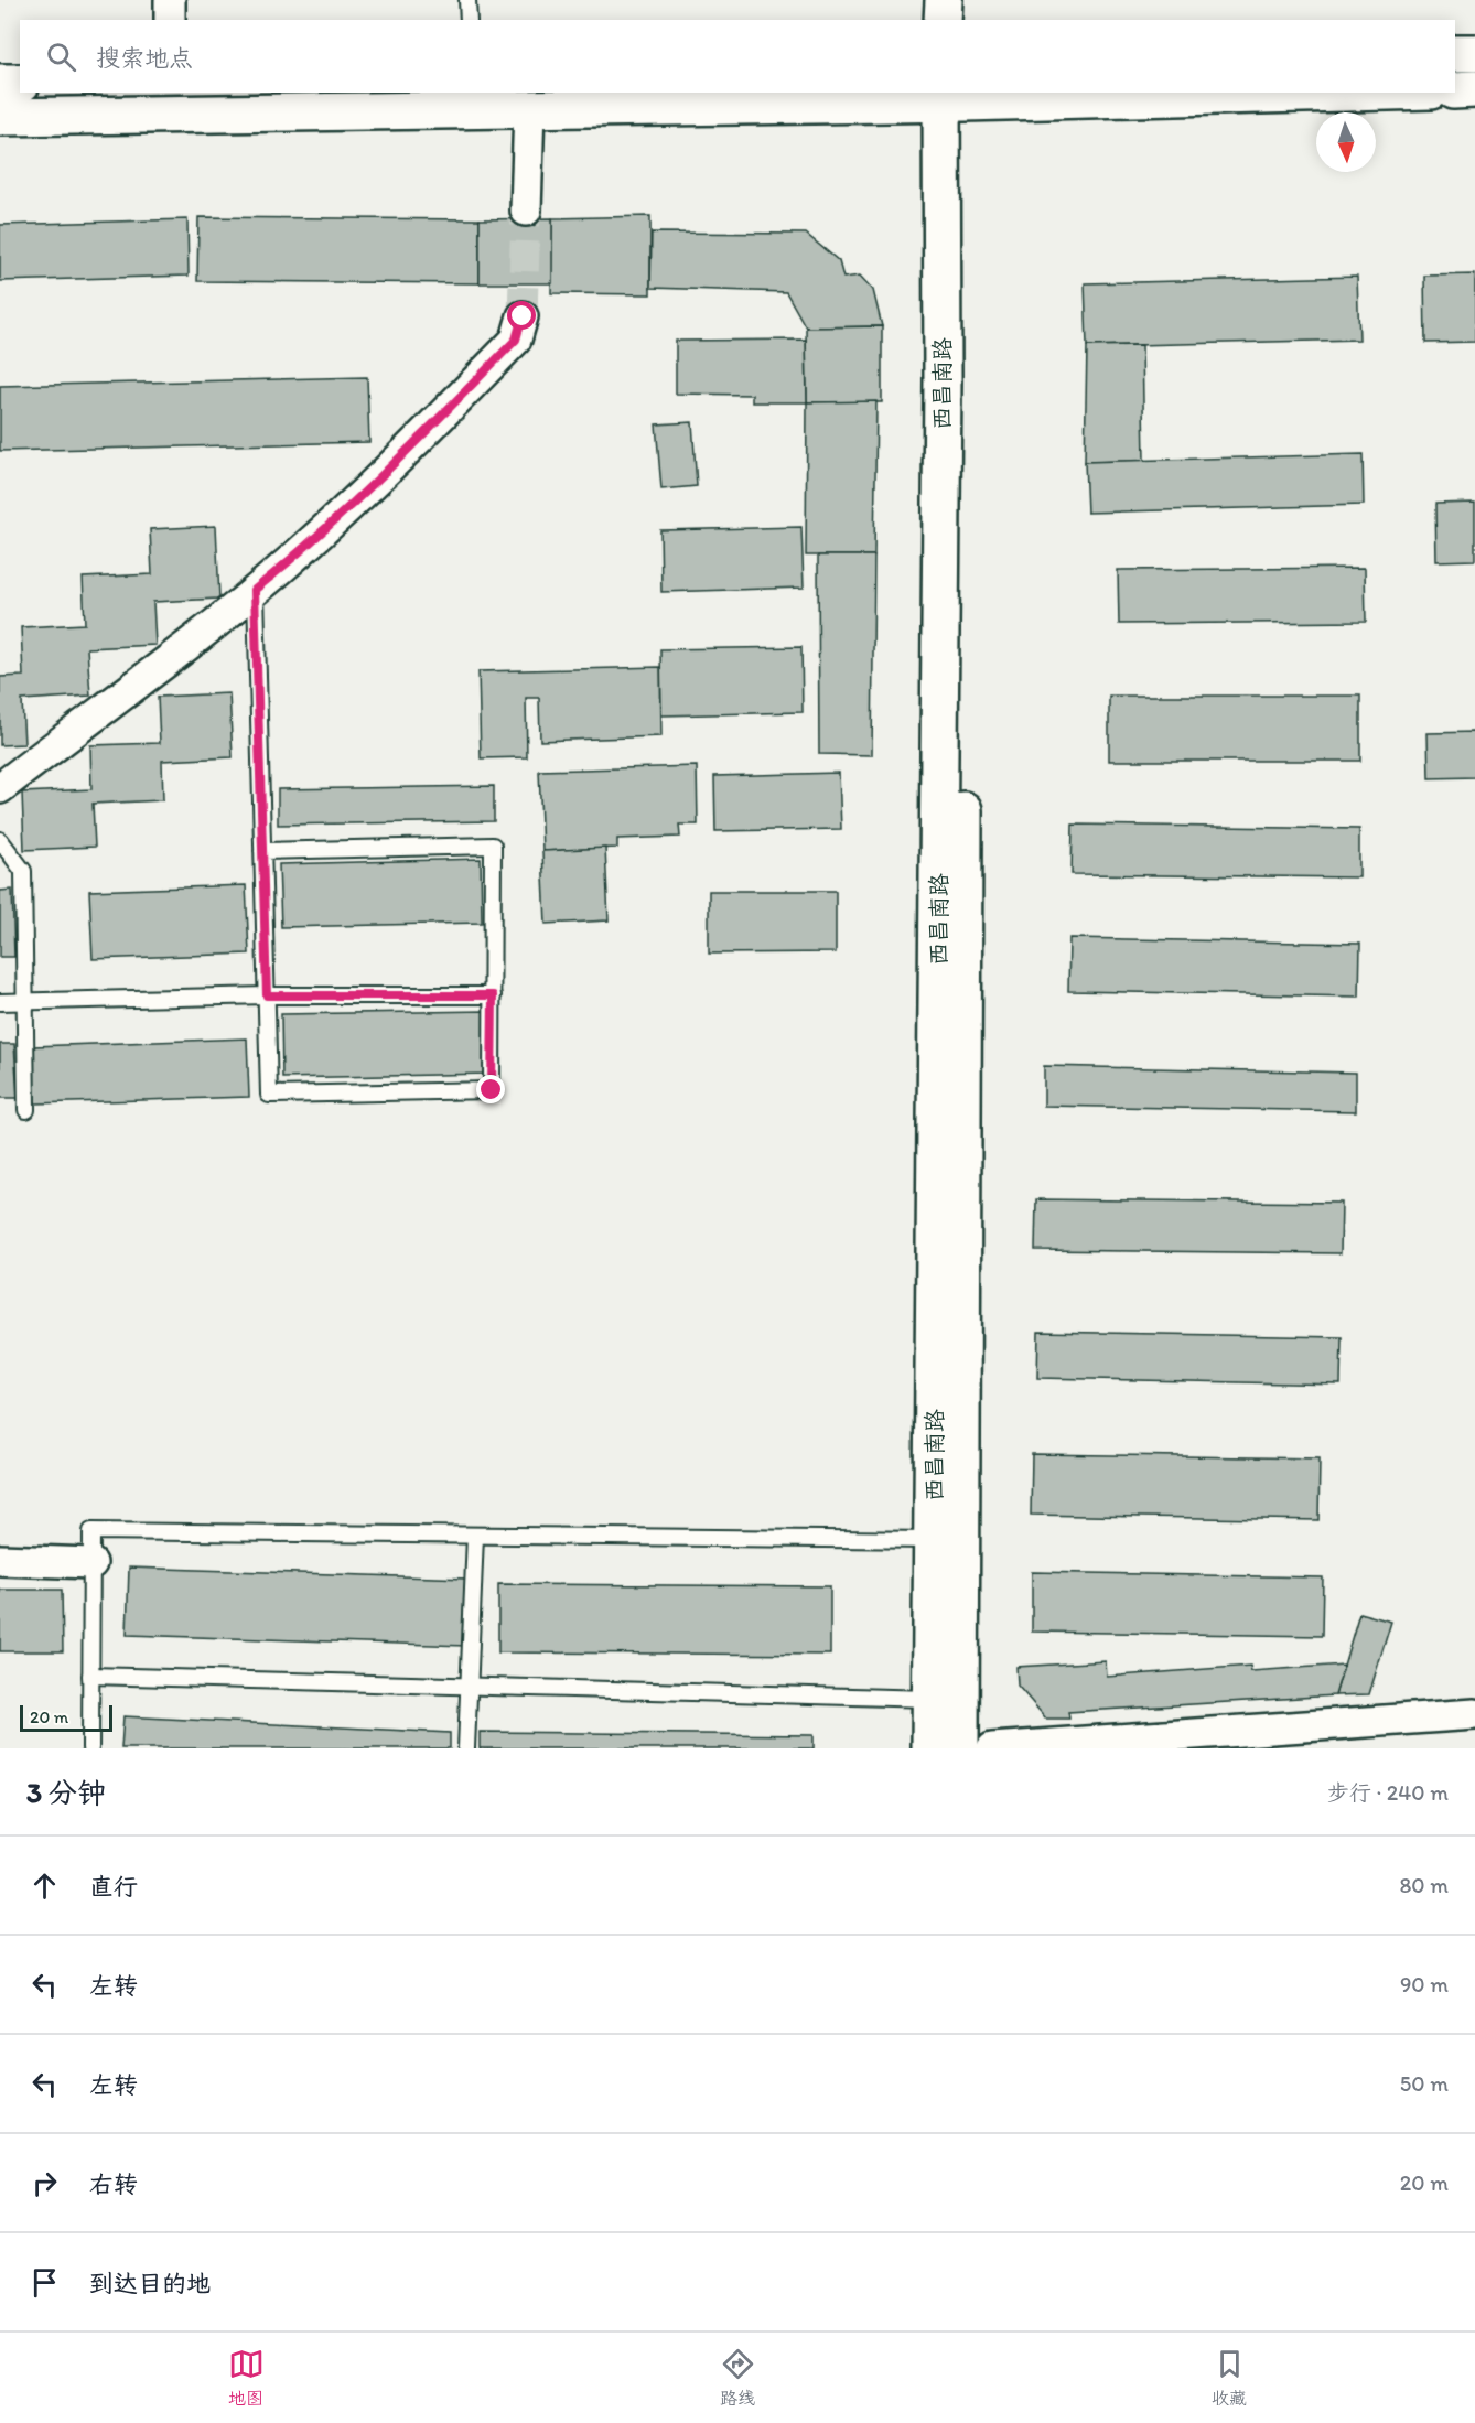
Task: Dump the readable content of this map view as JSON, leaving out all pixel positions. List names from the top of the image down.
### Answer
{
  "streets": {
    "street": ["西昌南路"]
  },
  "scale_bar": "20 m",
  "north": "bottom",
  "page": {
    "search": "搜索地点",
    "scale": "20 m",
    "heading": ["3 分钟", "步行 · 240 m"],
    "list": [
      ["直行", "80 m"],
      ["左转", "90 m"],
      ["左转", "50 m"],
      ["右转", "20 m"],
      "到达目的地"
    ],
    "nav": ["地图", "路线", "收藏"]
  }
}
